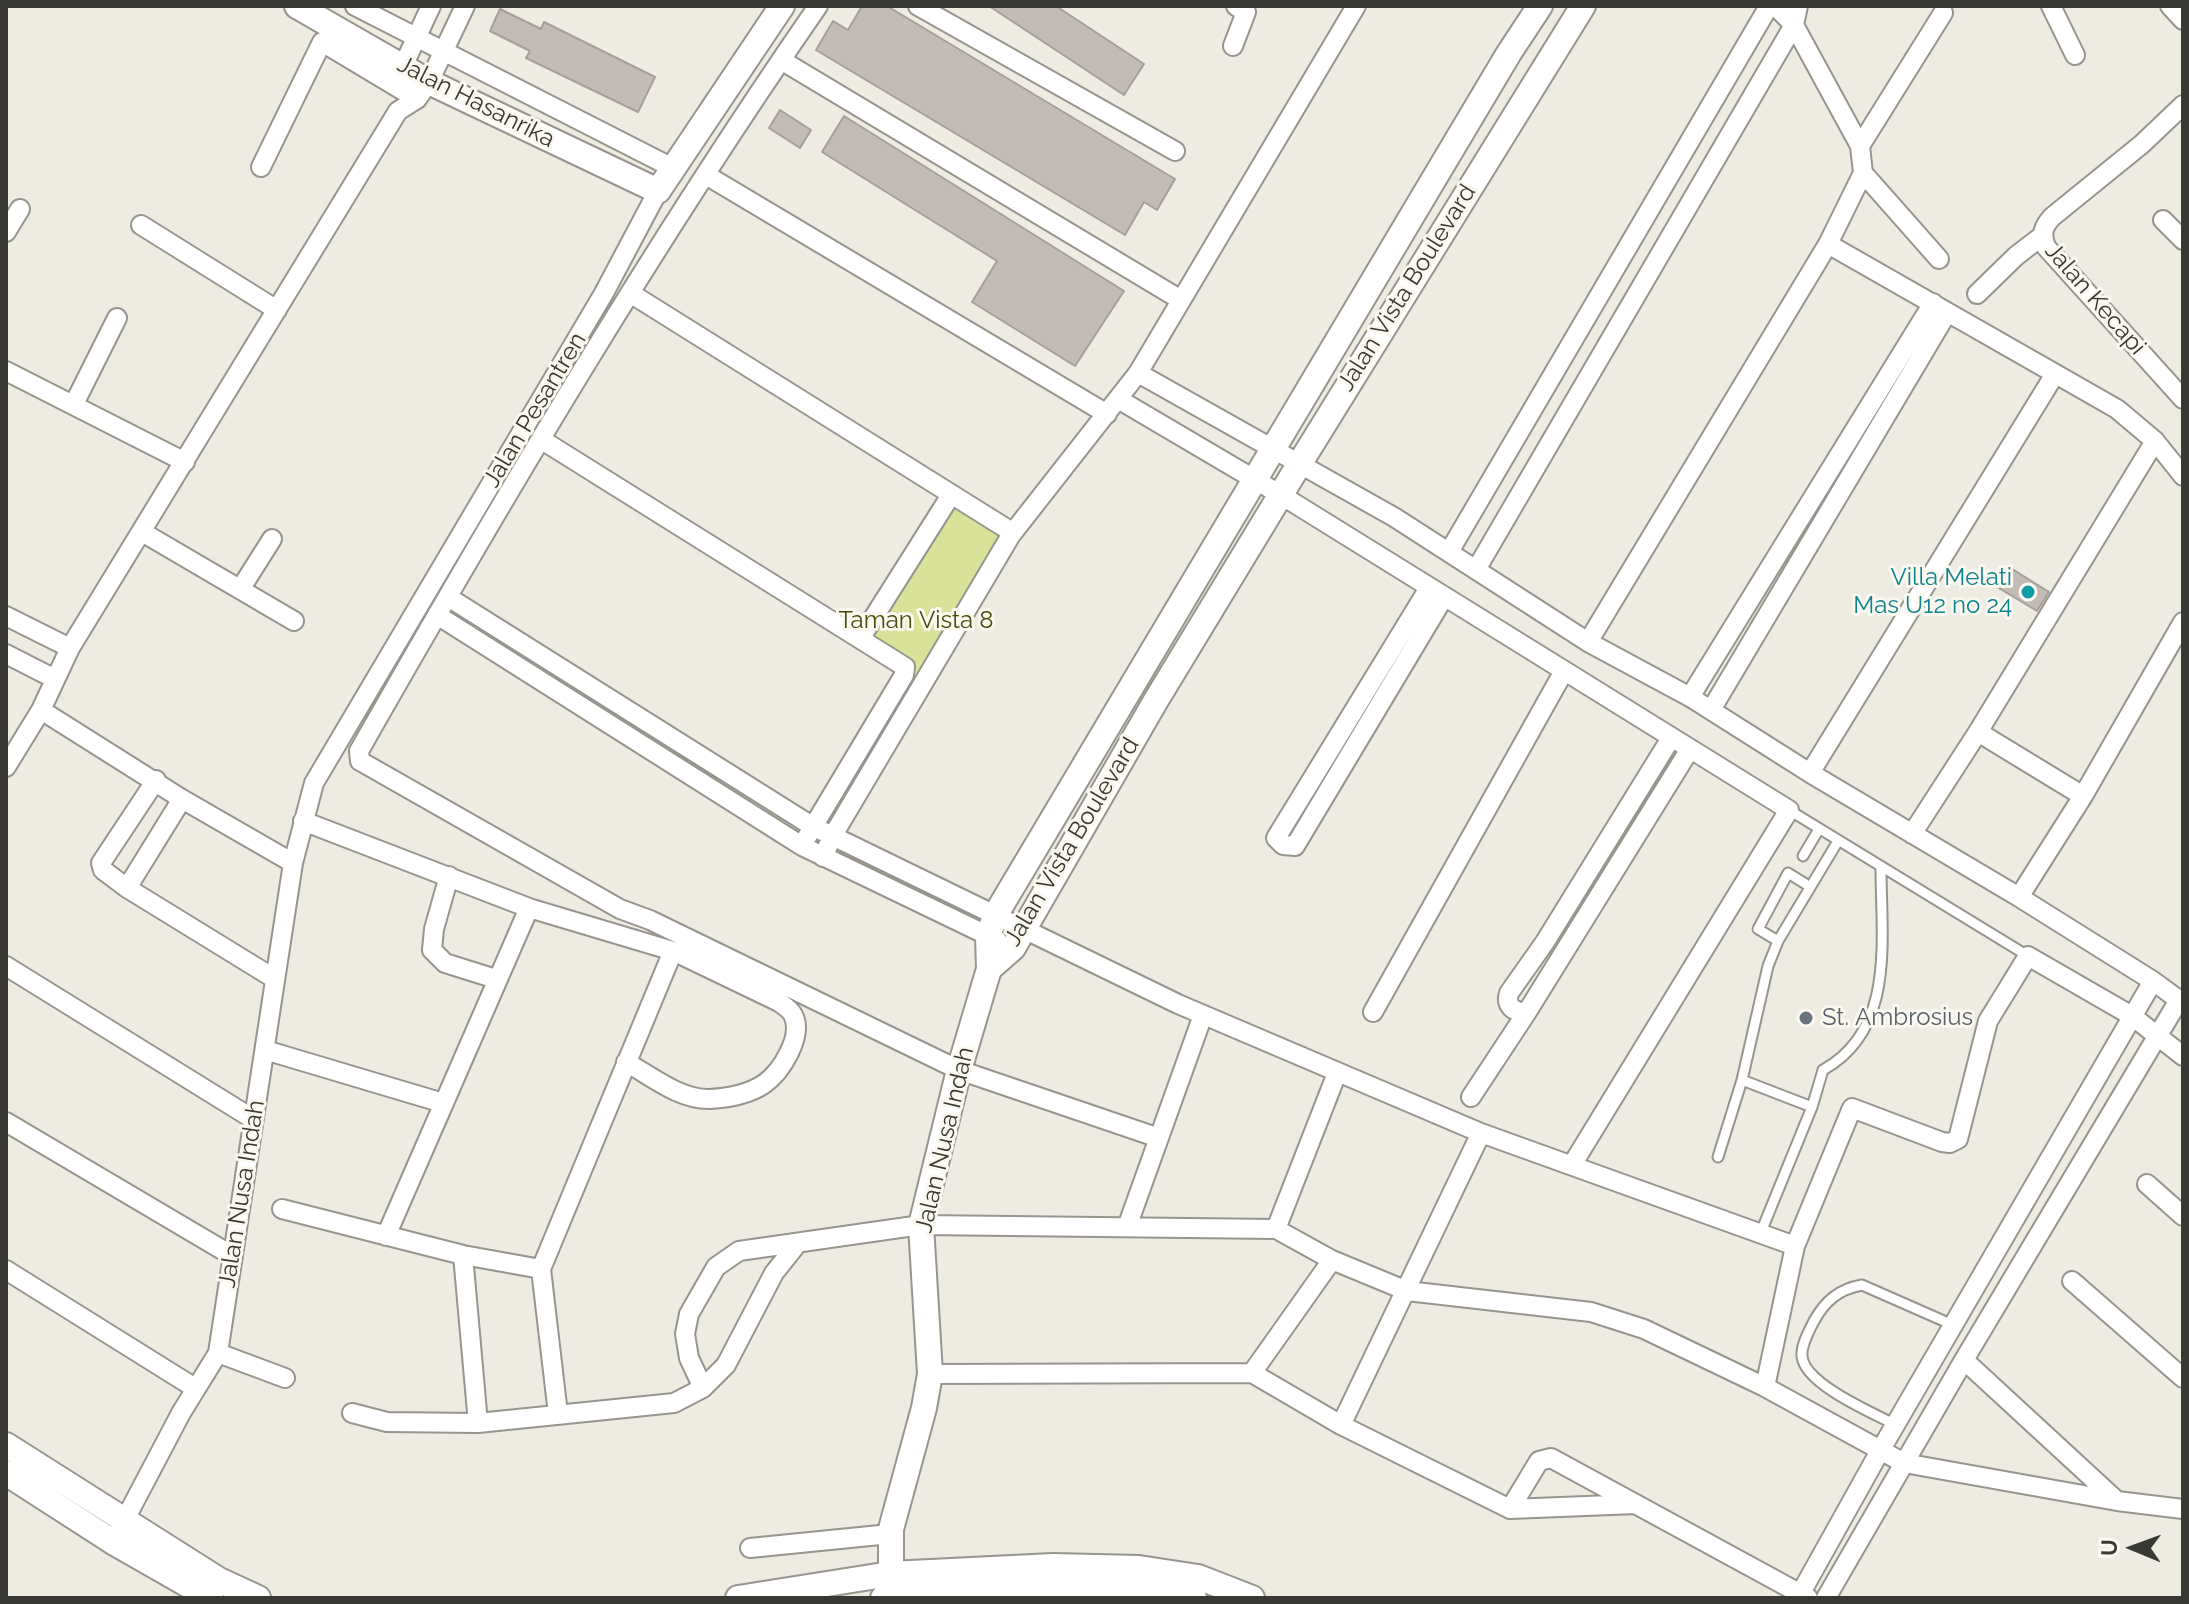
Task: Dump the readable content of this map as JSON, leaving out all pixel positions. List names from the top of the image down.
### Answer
{
  "streets": {
    "street": [
      "Jalan Hasanrika",
      "Jalan Vista Boulevard",
      "Jalan Kecapi",
      "Jalan Pesantren",
      "Jalan Nusa Indah"
    ]
  },
  "crossings": [
    ["Jalan Hasanrika", "Jalan Pesantren"],
    ["Jalan Vista Boulevard", "Jalan Nusa Indah"],
    ["Jalan Pesantren", "Jalan Nusa Indah"]
  ],
  "parks": ["Taman Vista 8"],
  "places": ["Villa Melati Mas U12 no 24", "St. Ambrosius"],
  "north": "left"
}
